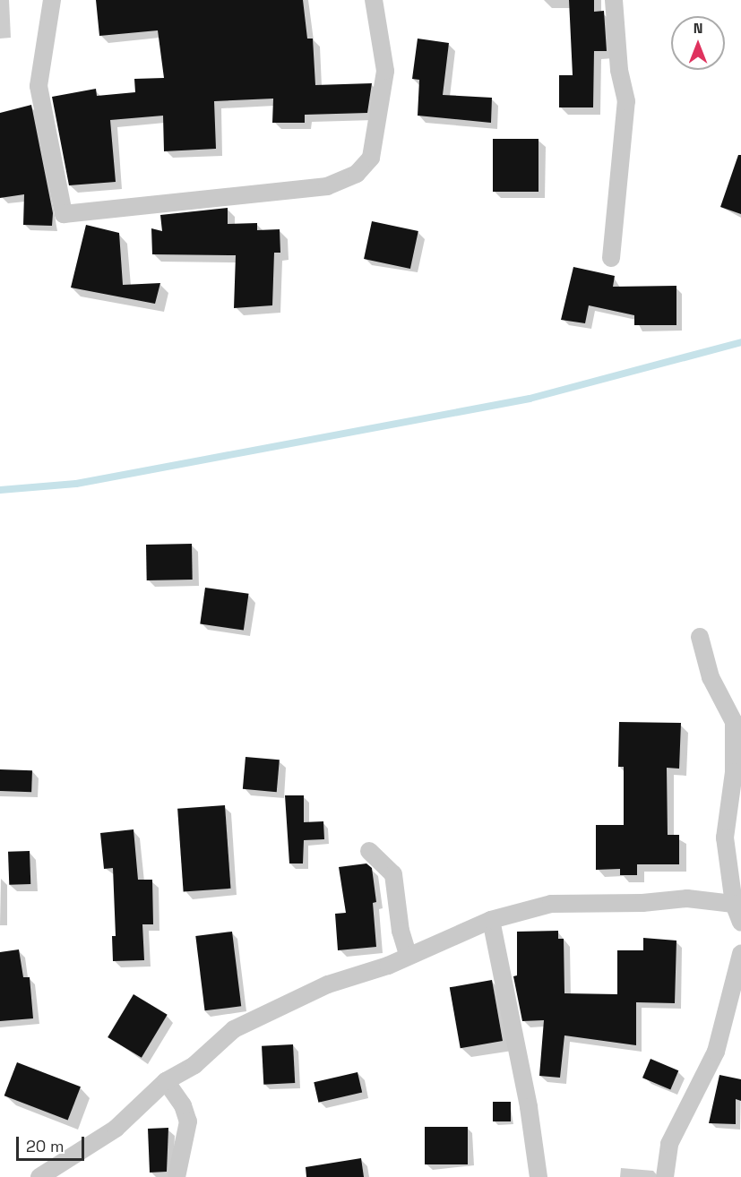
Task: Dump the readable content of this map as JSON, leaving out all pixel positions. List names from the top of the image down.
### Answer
{
  "scale_bar": "20 m",
  "north": "top"
}
